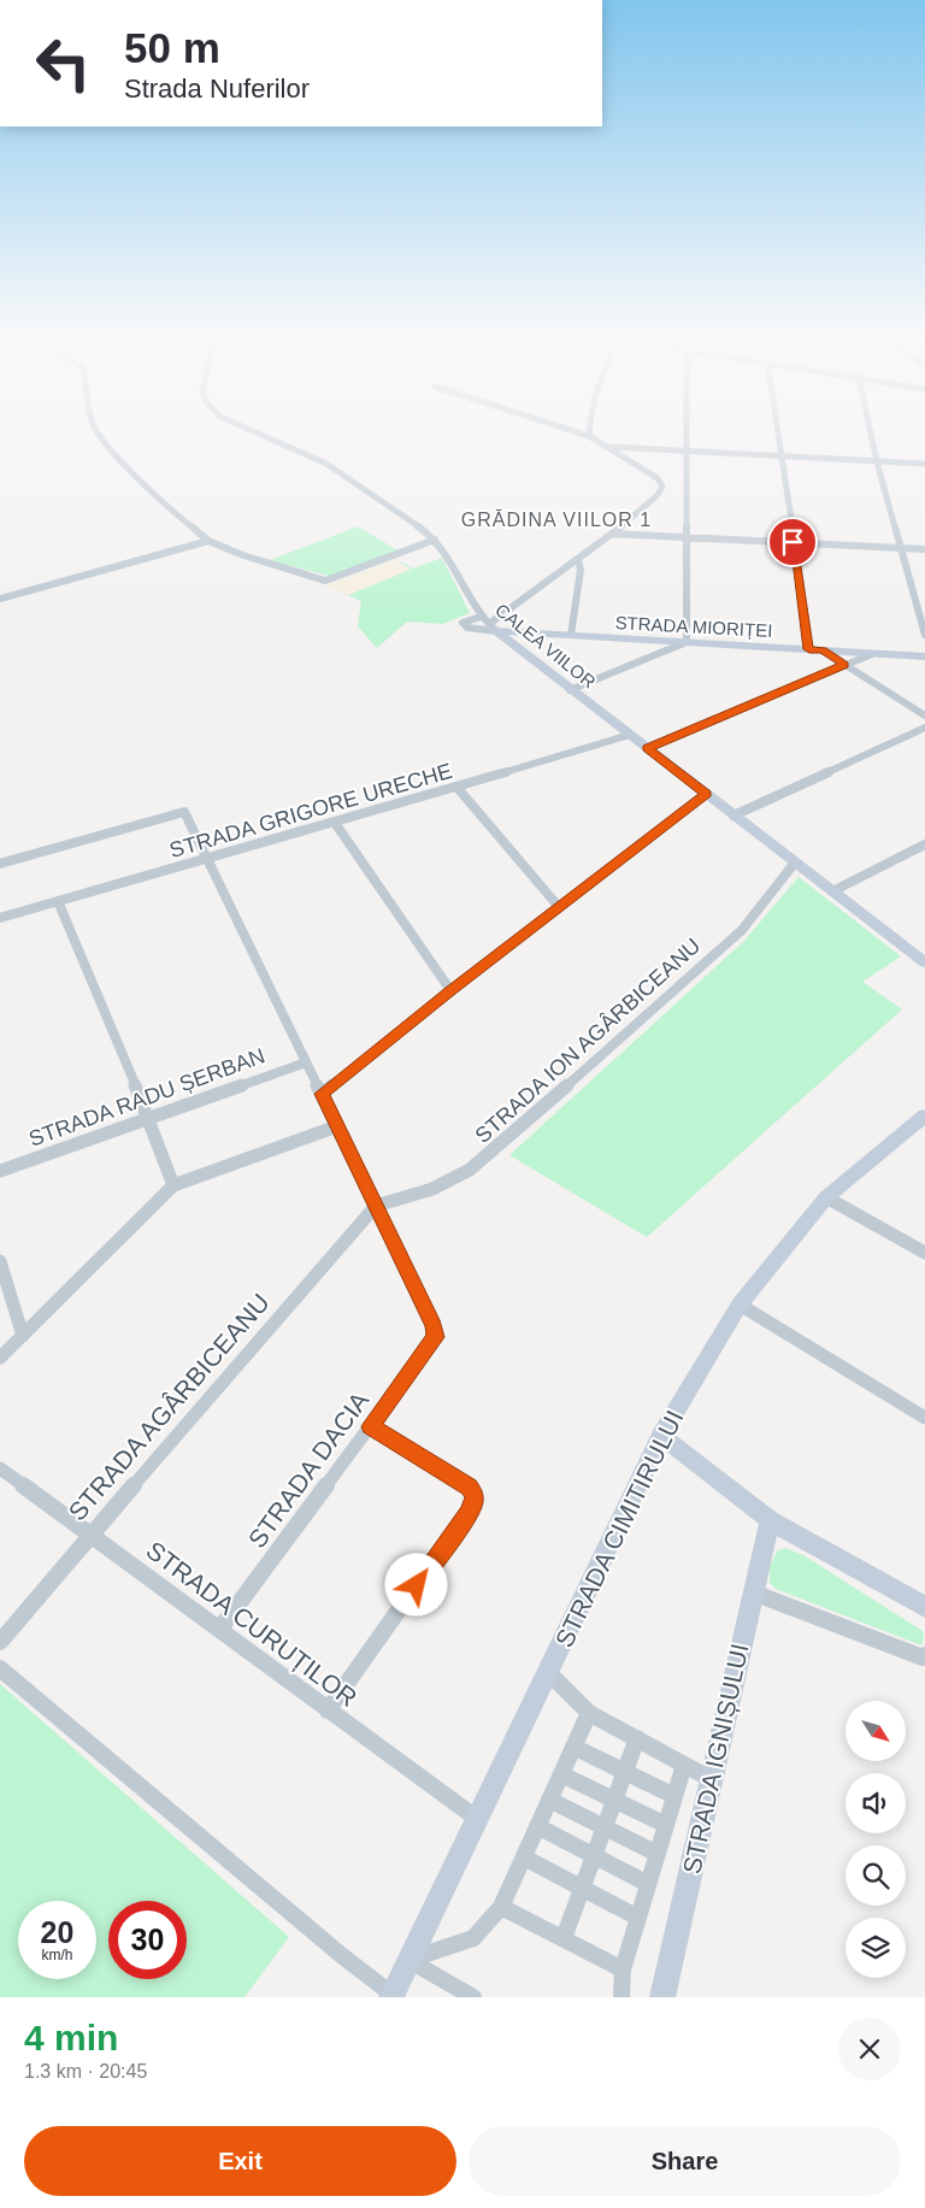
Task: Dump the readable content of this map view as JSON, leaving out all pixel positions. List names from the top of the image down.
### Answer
{
  "streets": {
    "street": [
      "STRADA MIORIȚEI",
      "CALEA VIILOR",
      "STRADA GRIGORE URECHE",
      "STRADA ION AGÂRBICEANU",
      "STRADA RADU ȘERBAN",
      "STRADA AGÂRBICEANU",
      "STRADA DACIA",
      "STRADA CIMITIRULUI",
      "STRADA CURUȚILOR",
      "STRADA IGNIȘULUI"
    ]
  },
  "crossings": [
    ["STRADA MIORIȚEI", "CALEA VIILOR"],
    ["CALEA VIILOR", "STRADA GRIGORE URECHE"],
    ["CALEA VIILOR", "STRADA ION AGÂRBICEANU"],
    ["STRADA ION AGÂRBICEANU", "STRADA AGÂRBICEANU"],
    ["STRADA ION AGÂRBICEANU", "STRADA DACIA"],
    ["STRADA AGÂRBICEANU", "STRADA DACIA"],
    ["STRADA AGÂRBICEANU", "STRADA CURUȚILOR"],
    ["STRADA DACIA", "STRADA CURUȚILOR"],
    ["STRADA CIMITIRULUI", "STRADA CURUȚILOR"]
  ],
  "districts": ["GRĂDINA VIILOR 1"],
  "north": "bottom right",
  "page": {
    "turn": ["50 m", "Strada Nuferilor"],
    "speed": "20 km/h",
    "limit": "30",
    "heading": ["4 min", "1.3 km · 20:45"],
    "buttons": ["Exit", "Share"]
  }
}
